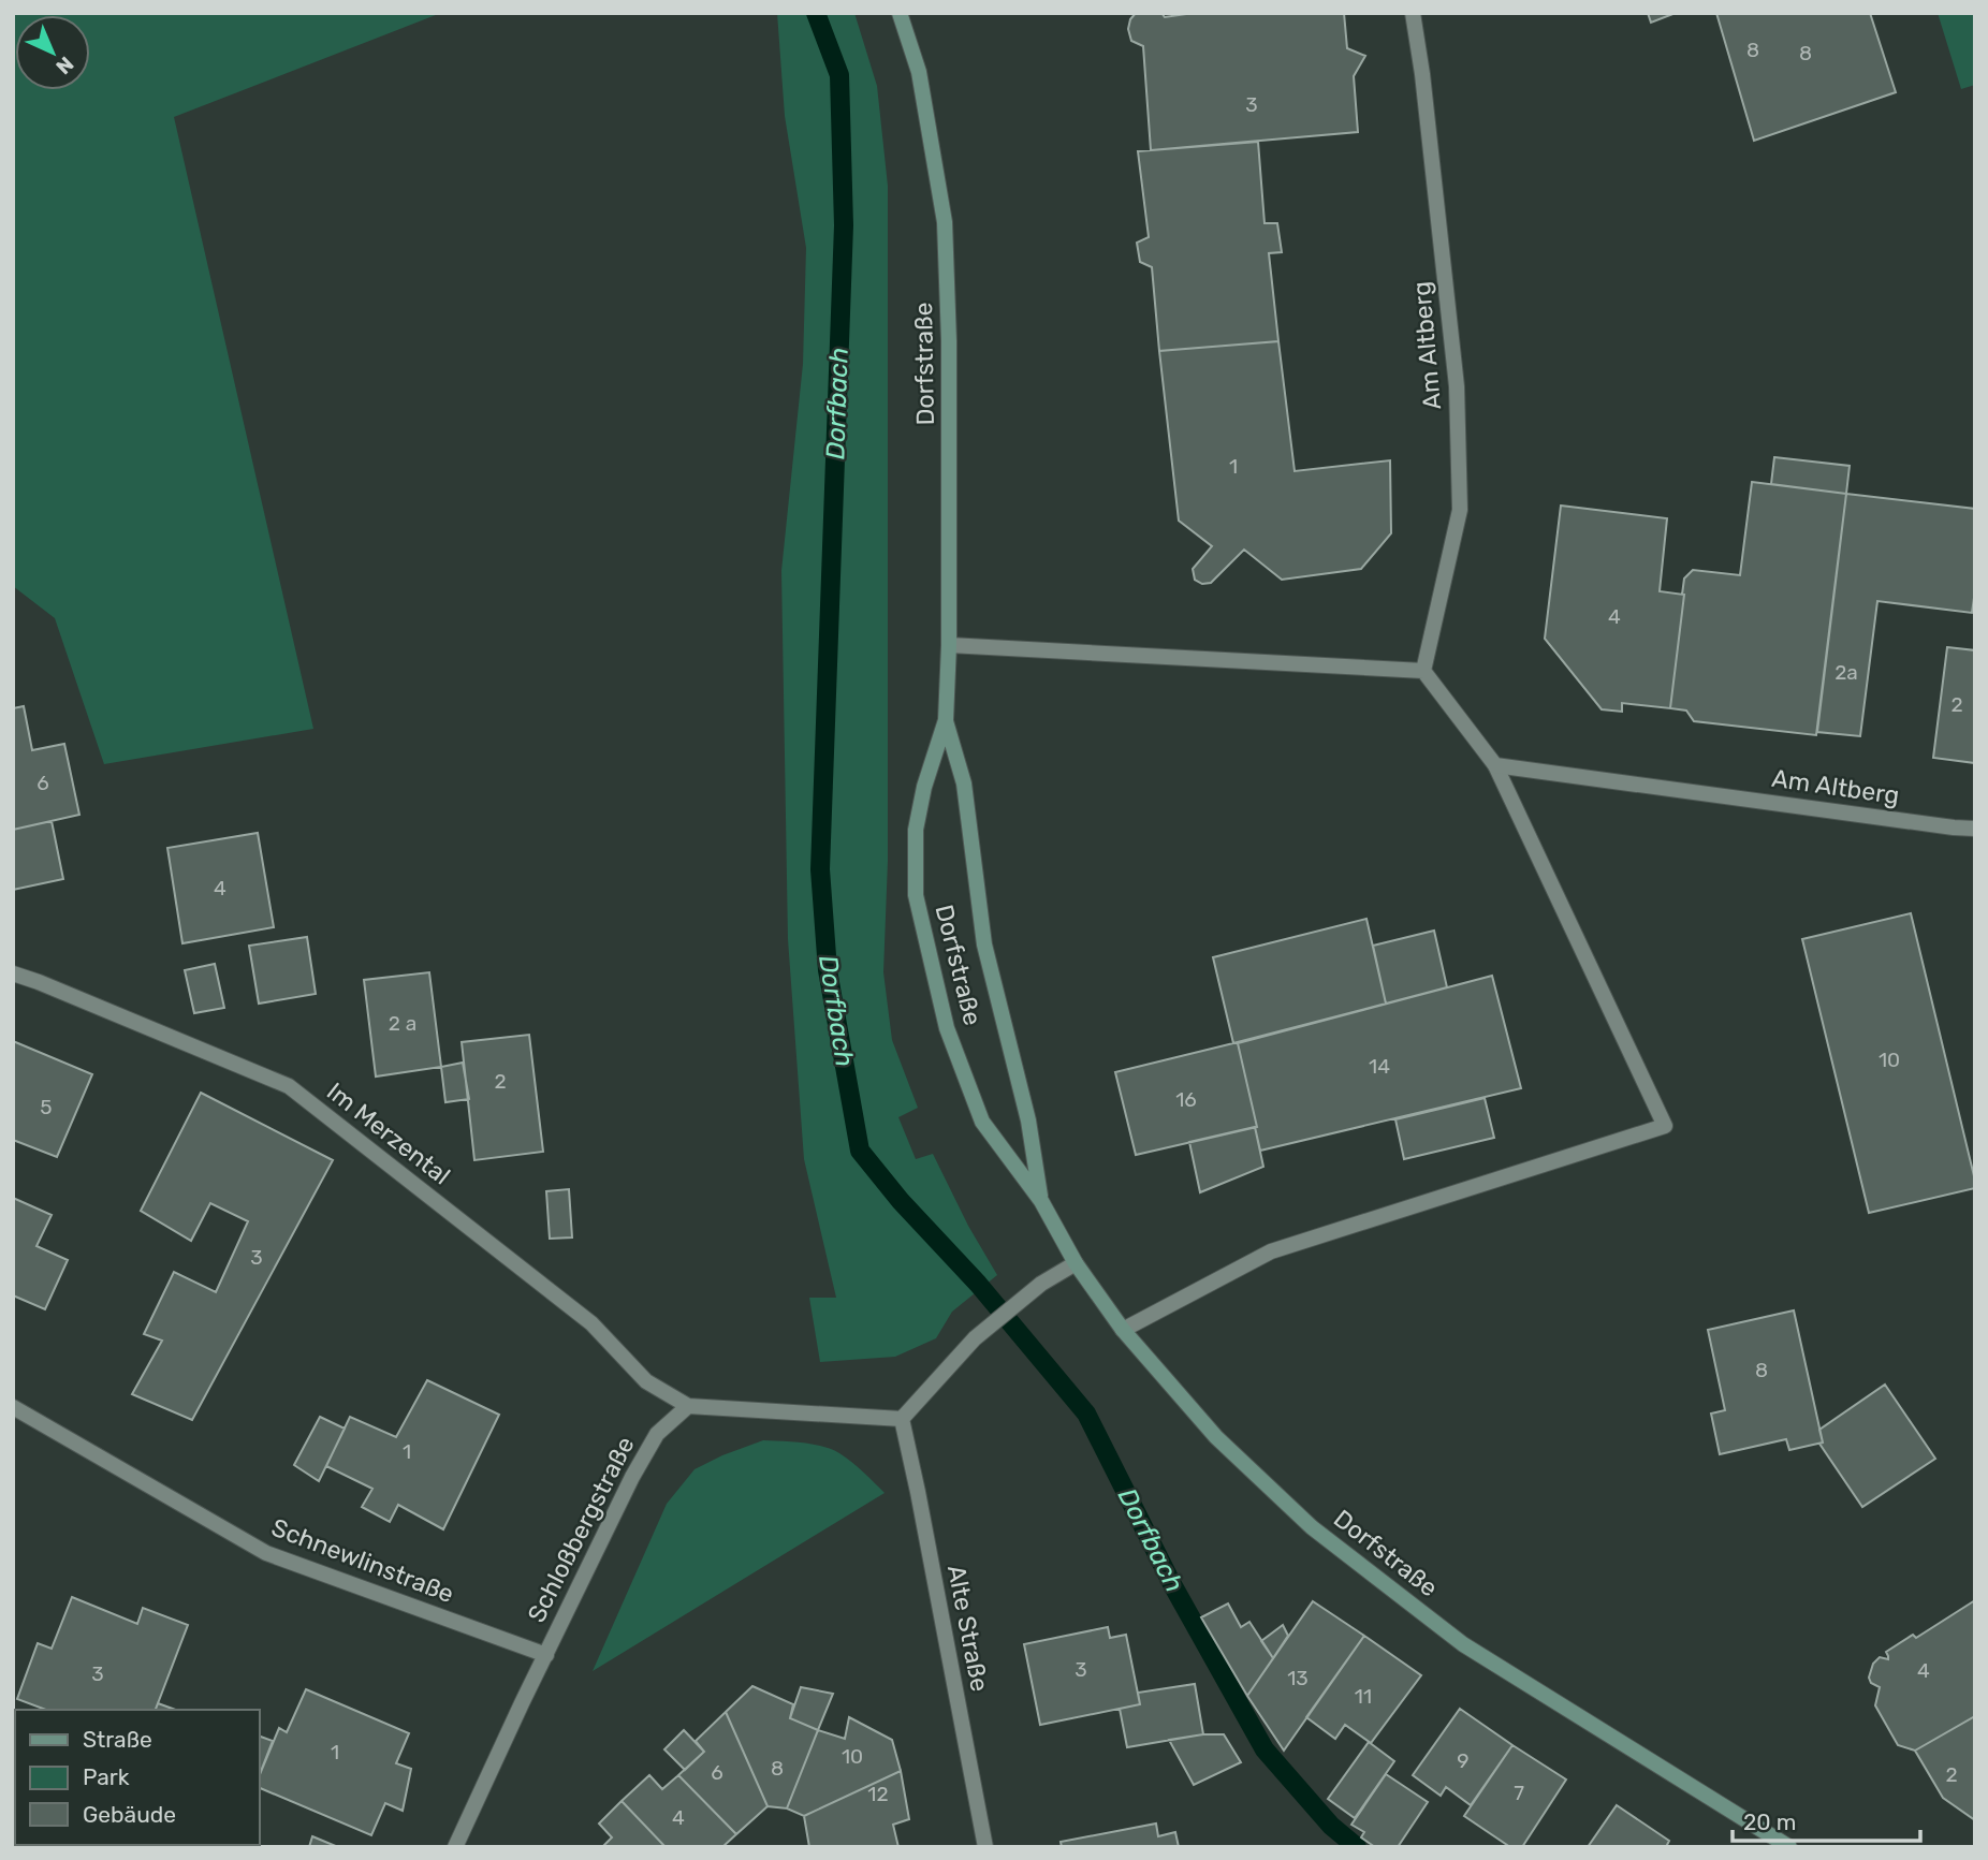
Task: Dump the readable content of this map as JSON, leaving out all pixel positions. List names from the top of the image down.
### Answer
{
  "streets": {
    "main road": ["Dorfstraße"],
    "street": [
      "Am Altberg",
      "Im Merzental",
      "Schloßbergstraße",
      "Schnewlinstraße",
      "Alte Straße"
    ]
  },
  "crossings": [
    ["Im Merzental", "Schloßbergstraße"],
    ["Schloßbergstraße", "Schnewlinstraße"]
  ],
  "water": ["Dorfbach"],
  "house_numbers": [
    "8",
    "8",
    "3",
    "1",
    "4",
    "2a",
    "2",
    "6",
    "4",
    "2 a",
    "10",
    "14",
    "2",
    "16",
    "5",
    "3",
    "8",
    "1",
    "3",
    "4",
    "3",
    "13",
    "11",
    "1",
    "10",
    "9",
    "8",
    "6",
    "2",
    "7",
    "12",
    "4"
  ],
  "legend": ["Straße", "Park", "Gebäude"],
  "scale_bar": "20 m",
  "north": "bottom right"
}
